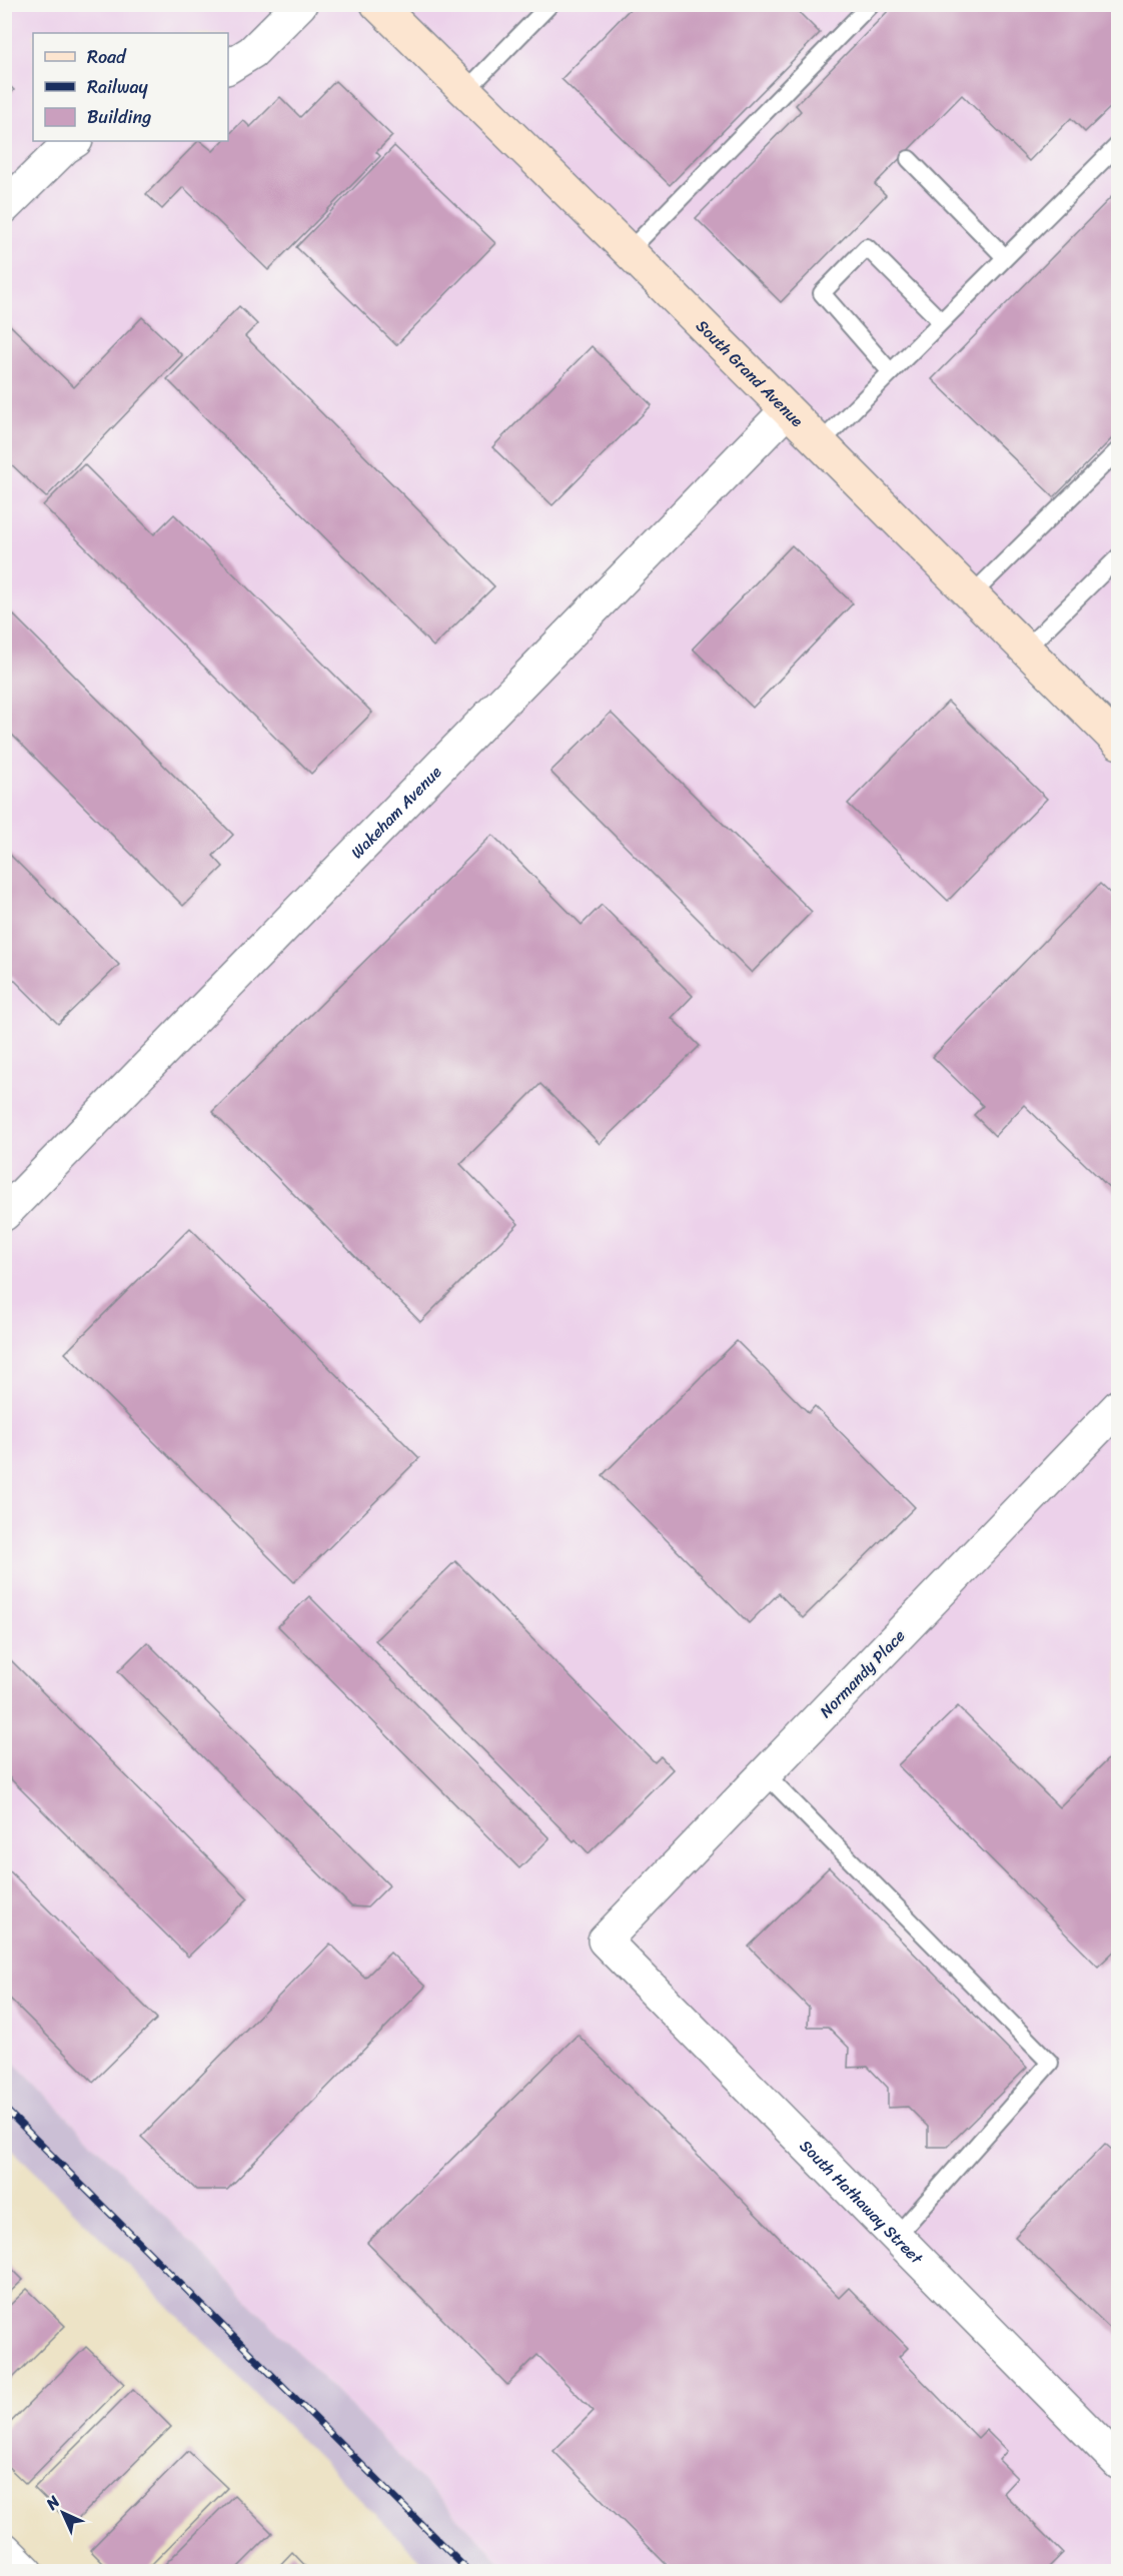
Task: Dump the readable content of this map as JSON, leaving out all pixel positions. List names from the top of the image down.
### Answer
{
  "streets": {
    "main road": ["South Grand Avenue"],
    "street": ["Wakeham Avenue", "Normandy Place", "South Hathaway Street"]
  },
  "crossings": [
    ["South Grand Avenue", "Wakeham Avenue"],
    ["Normandy Place", "South Hathaway Street"]
  ],
  "legend": ["Road", "Railway", "Building"],
  "north": "top left"
}
